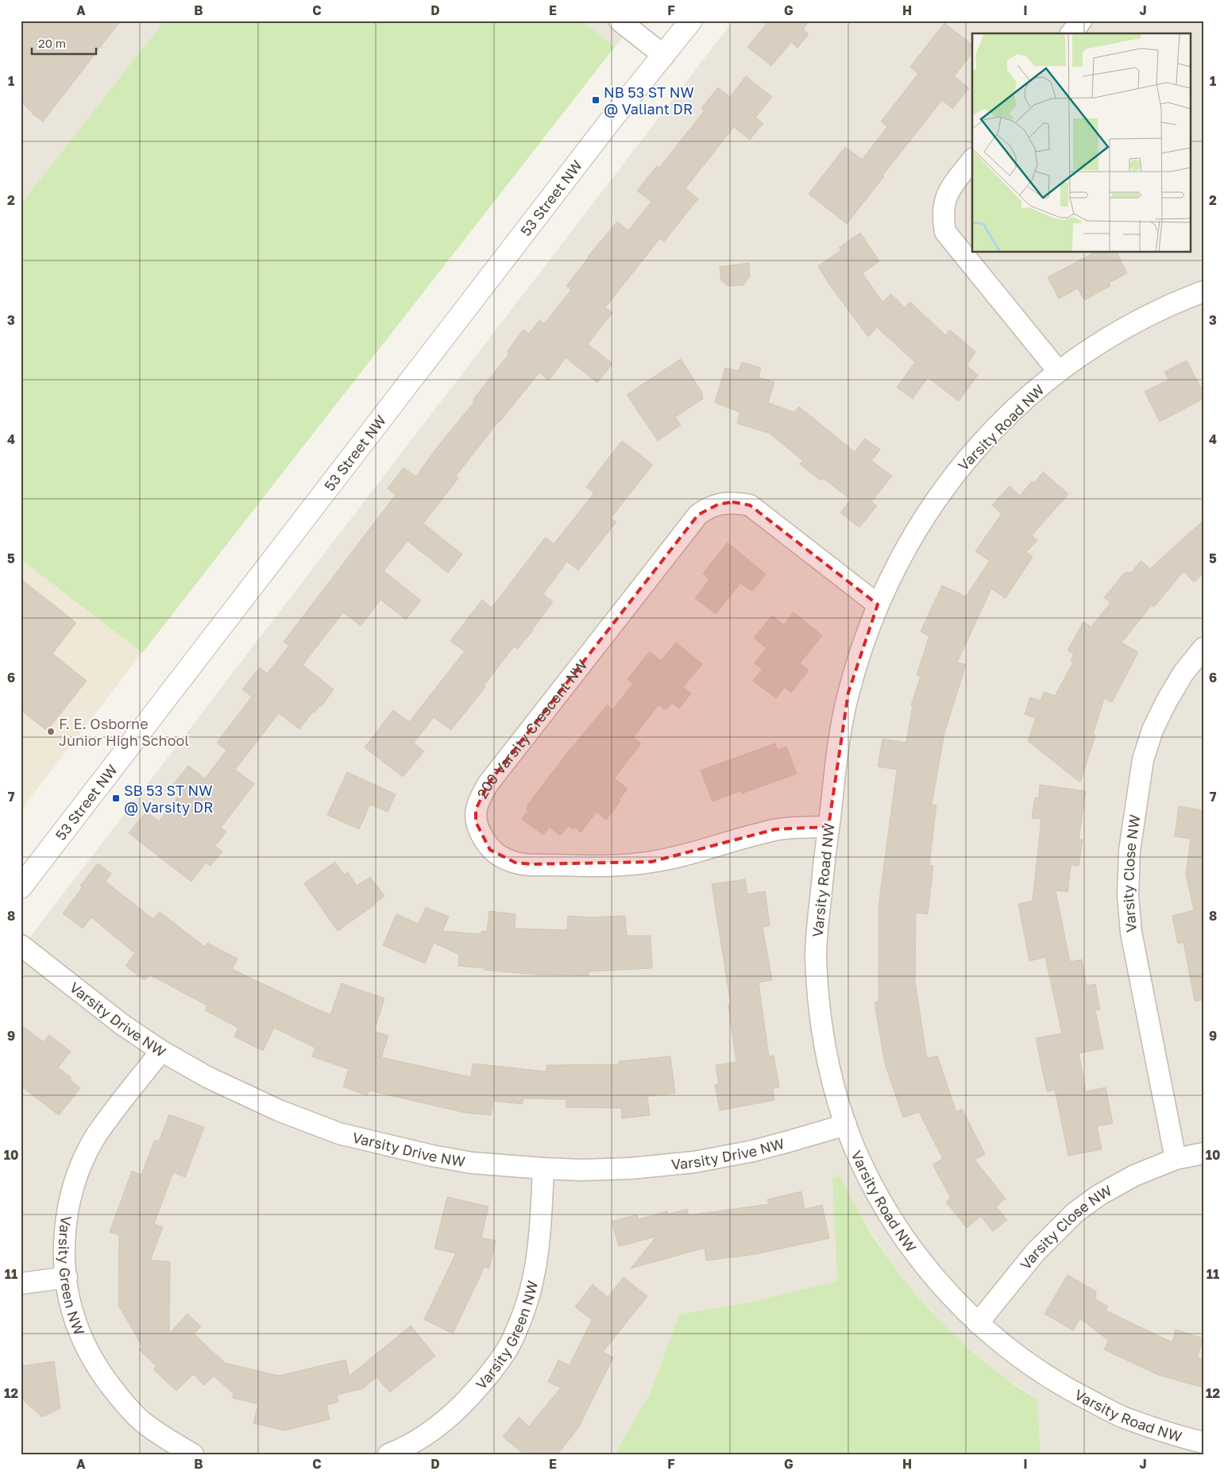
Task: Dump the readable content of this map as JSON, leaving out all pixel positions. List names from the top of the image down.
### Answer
{
  "streets": {
    "street": [
      "53 Street NW",
      "Varsity Road NW",
      "200 Varsity Crescent NW",
      "Varsity Close NW",
      "Varsity Drive NW",
      "Varsity Green NW"
    ]
  },
  "crossings": [
    ["Varsity Road NW", "200 Varsity Crescent NW"],
    ["Varsity Road NW", "Varsity Close NW"],
    ["Varsity Road NW", "Varsity Drive NW"],
    ["Varsity Drive NW", "Varsity Green NW"]
  ],
  "places": {
    "transit": ["NB 53 ST NW @ Valiant DR", "SB 53 ST NW @ Varsity DR"],
    "other": ["F. E. Osborne Junior High School"]
  },
  "scale_bar": "20 m",
  "grid": {
    "columns": [
      "A",
      "B",
      "C",
      "D",
      "E",
      "F",
      "G",
      "H",
      "I",
      "J"
    ],
    "rows": [
      "1",
      "2",
      "3",
      "4",
      "5",
      "6",
      "7",
      "8",
      "9",
      "10",
      "11",
      "12"
    ]
  }
}
